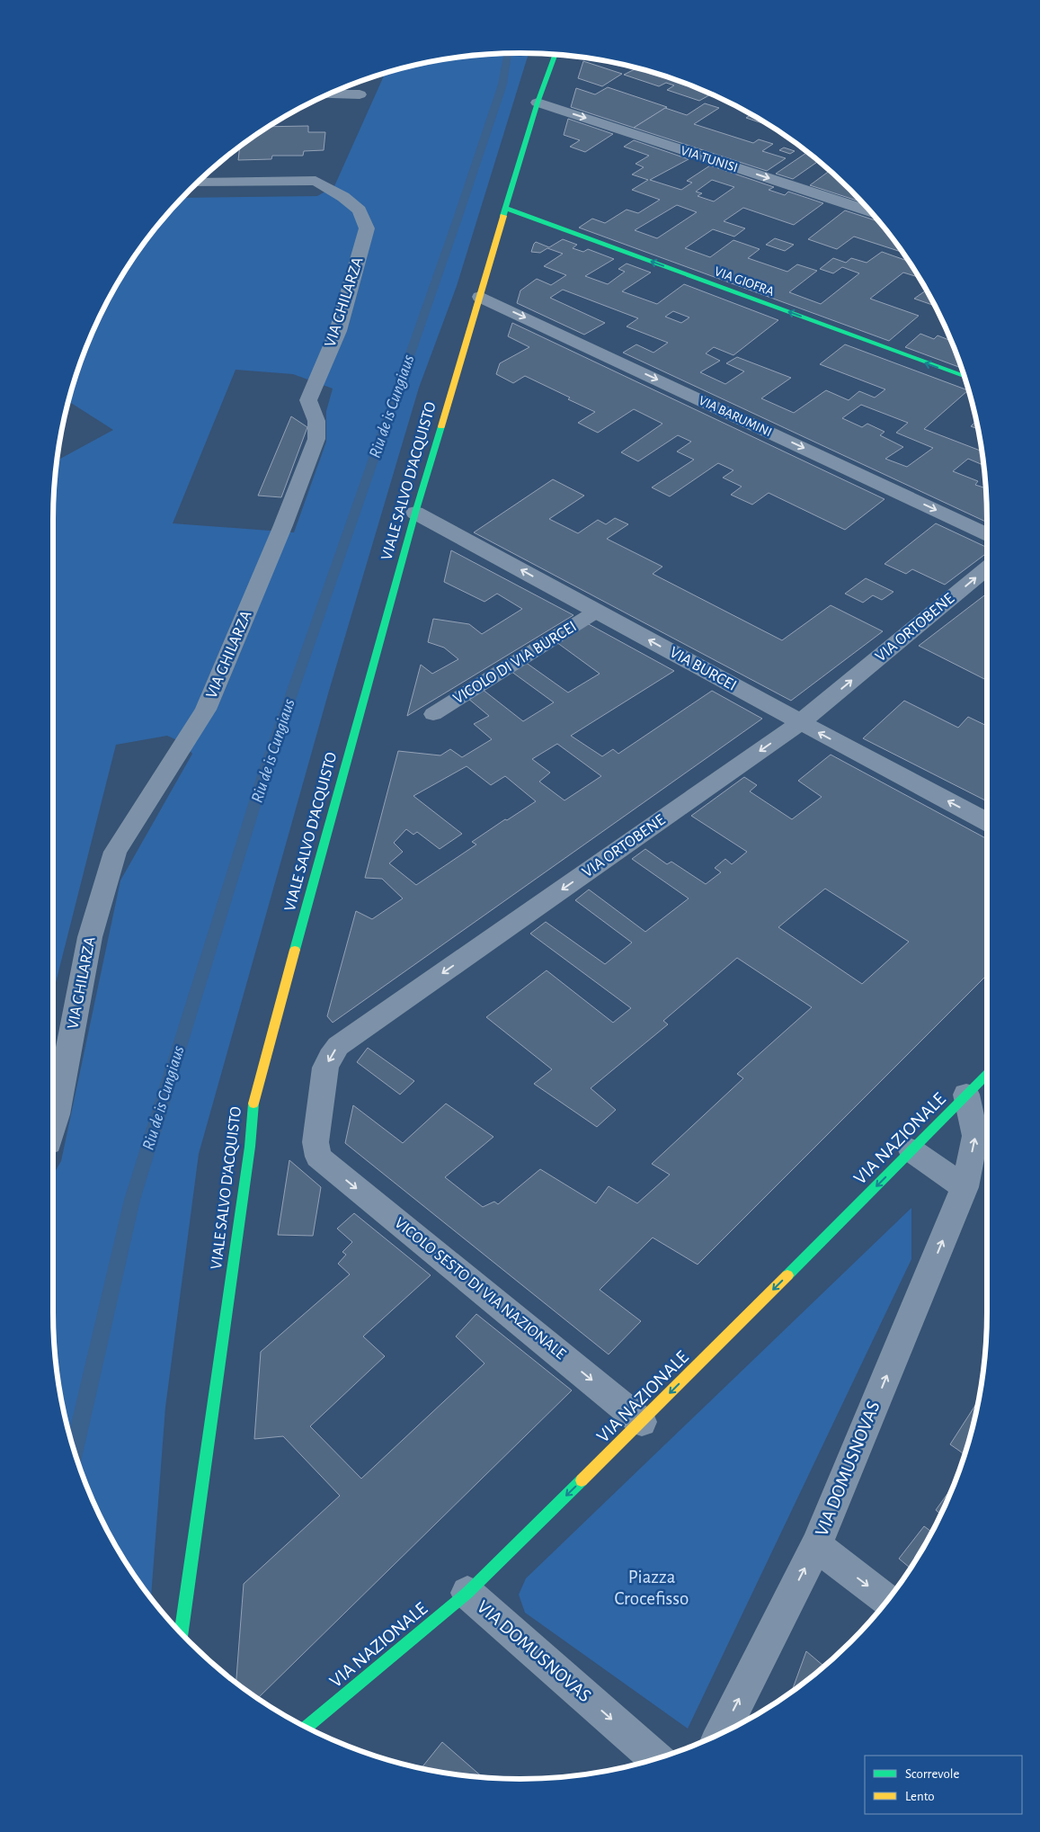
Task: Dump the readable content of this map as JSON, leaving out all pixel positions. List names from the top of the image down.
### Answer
{
  "streets": {
    "street": [
      "VIA TUNISI",
      "VIA GIOFRA",
      "VIA GHILARZA",
      "VIA BARUMINI",
      "VIALE SALVO D'ACQUISTO",
      "VIA ORTOBENE",
      "VIA BURCEI",
      "VIA NAZIONALE",
      "VICOLO SESTO DI VIA NAZIONALE",
      "VIA DOMUSNOVAS"
    ],
    "lane": ["VICOLO DI VIA BURCEI"]
  },
  "crossings": [
    ["VIA TUNISI", "VIALE SALVO D'ACQUISTO"],
    ["VIA GIOFRA", "VIALE SALVO D'ACQUISTO"],
    ["VIA BARUMINI", "VIALE SALVO D'ACQUISTO"],
    ["VIALE SALVO D'ACQUISTO", "VIA BURCEI"],
    ["VIA ORTOBENE", "VIA BURCEI"],
    ["VIA ORTOBENE", "VICOLO SESTO DI VIA NAZIONALE"],
    ["VICOLO DI VIA BURCEI", "VIA BURCEI"],
    ["VIA NAZIONALE", "VICOLO SESTO DI VIA NAZIONALE"],
    ["VIA NAZIONALE", "VIA DOMUSNOVAS"]
  ],
  "one_way": [
    "VIA TUNISI",
    "VIA GIOFRA",
    "VIA BARUMINI",
    "VIA BURCEI",
    "VIA NAZIONALE",
    "VICOLO SESTO DI VIA NAZIONALE"
  ],
  "water": ["Riu de is Cungiaus"],
  "parks": ["Piazza Crocefisso"],
  "legend": ["Scorrevole", "Lento"]
}
